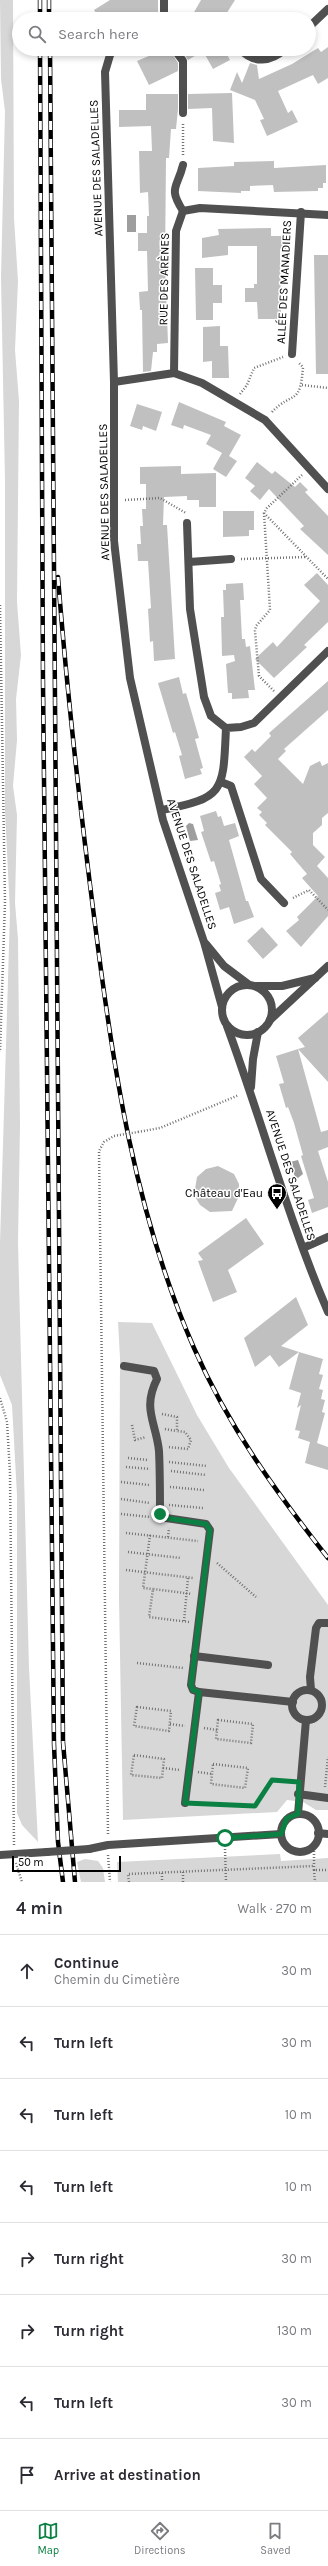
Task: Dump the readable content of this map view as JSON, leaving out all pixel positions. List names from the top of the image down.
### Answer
{
  "streets": {
    "street": ["AVENUE DES SALADELLES", "RUE DES ARÈNES", "ALLÉE DES MANADIERS"]
  },
  "places": {
    "bus stop": ["Château d'Eau"]
  },
  "scale_bar": "50 m",
  "page": {
    "search": "Search here",
    "scale": "50 m",
    "heading": ["4 min", "Walk · 270 m"],
    "list": [
      ["Continue", "Chemin du Cimetière", "30 m"],
      ["Turn left", "30 m"],
      ["Turn left", "10 m"],
      ["Turn left", "10 m"],
      ["Turn right", "30 m"],
      ["Turn right", "130 m"],
      ["Turn left", "30 m"],
      "Arrive at destination"
    ],
    "nav": ["Map", "Directions", "Saved"]
  }
}
